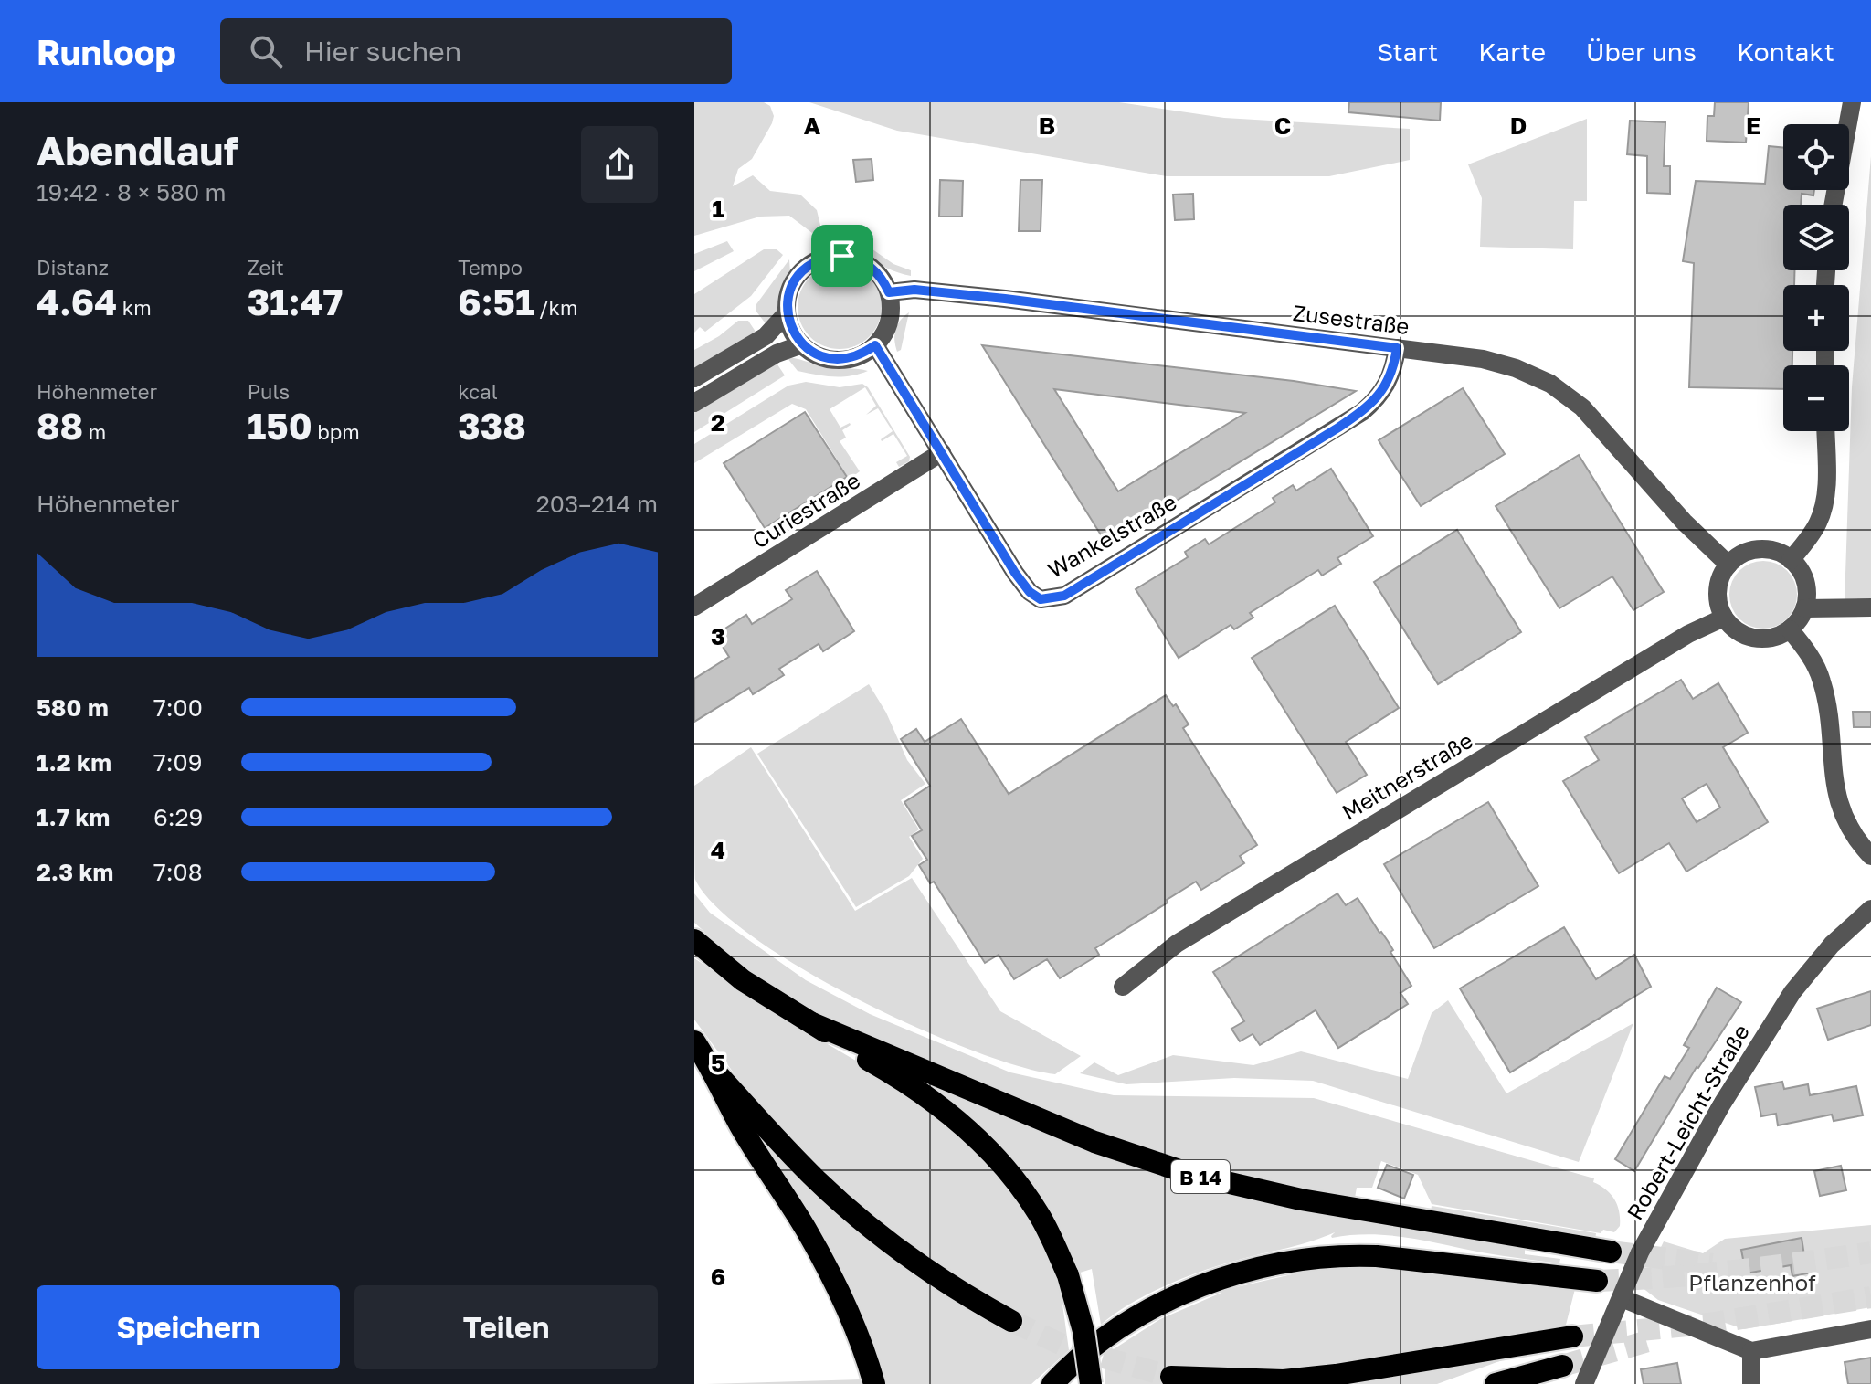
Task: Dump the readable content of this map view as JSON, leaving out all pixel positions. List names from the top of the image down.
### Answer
{
  "streets": {
    "highway": ["B 14"],
    "street": [
      "Zusestraße",
      "Curiestraße",
      "Wankelstraße",
      "Meitnerstraße",
      "Robert-Leicht-Straße"
    ]
  },
  "crossings": [
    ["Zusestraße", "Wankelstraße"],
    ["Zusestraße", "Meitnerstraße"],
    ["Curiestraße", "Wankelstraße"]
  ],
  "parks": ["Pflanzenhof"],
  "page": {
    "header": "Runloop",
    "search": "Hier suchen",
    "nav": [
      "Start",
      "Karte",
      "Über uns",
      "Kontakt"
    ],
    "heading": ["Abendlauf", "19:42 · 8 × 580 m"],
    "map_buttons": ["+", "−"],
    "stats": [
      ["Distanz", "4.64 km"],
      ["Zeit", "31:47"],
      ["Tempo", "6:51 /km"],
      ["Höhenmeter", "88 m"],
      ["Puls", "150 bpm"],
      ["kcal", "338"]
    ],
    "chart": ["Höhenmeter", "203–214 m"],
    "list": [
      {
        "name": "580 m",
        "note": "7:00"
      },
      {
        "name": "1.2 km",
        "note": "7:09"
      },
      {
        "name": "1.7 km",
        "note": "6:29"
      },
      {
        "name": "2.3 km",
        "note": "7:08"
      }
    ],
    "buttons": ["Speichern", "Teilen"]
  },
  "grid": {
    "columns": [
      "A",
      "B",
      "C",
      "D",
      "E"
    ],
    "rows": [
      "1",
      "2",
      "3",
      "4",
      "5",
      "6"
    ]
  }
}
